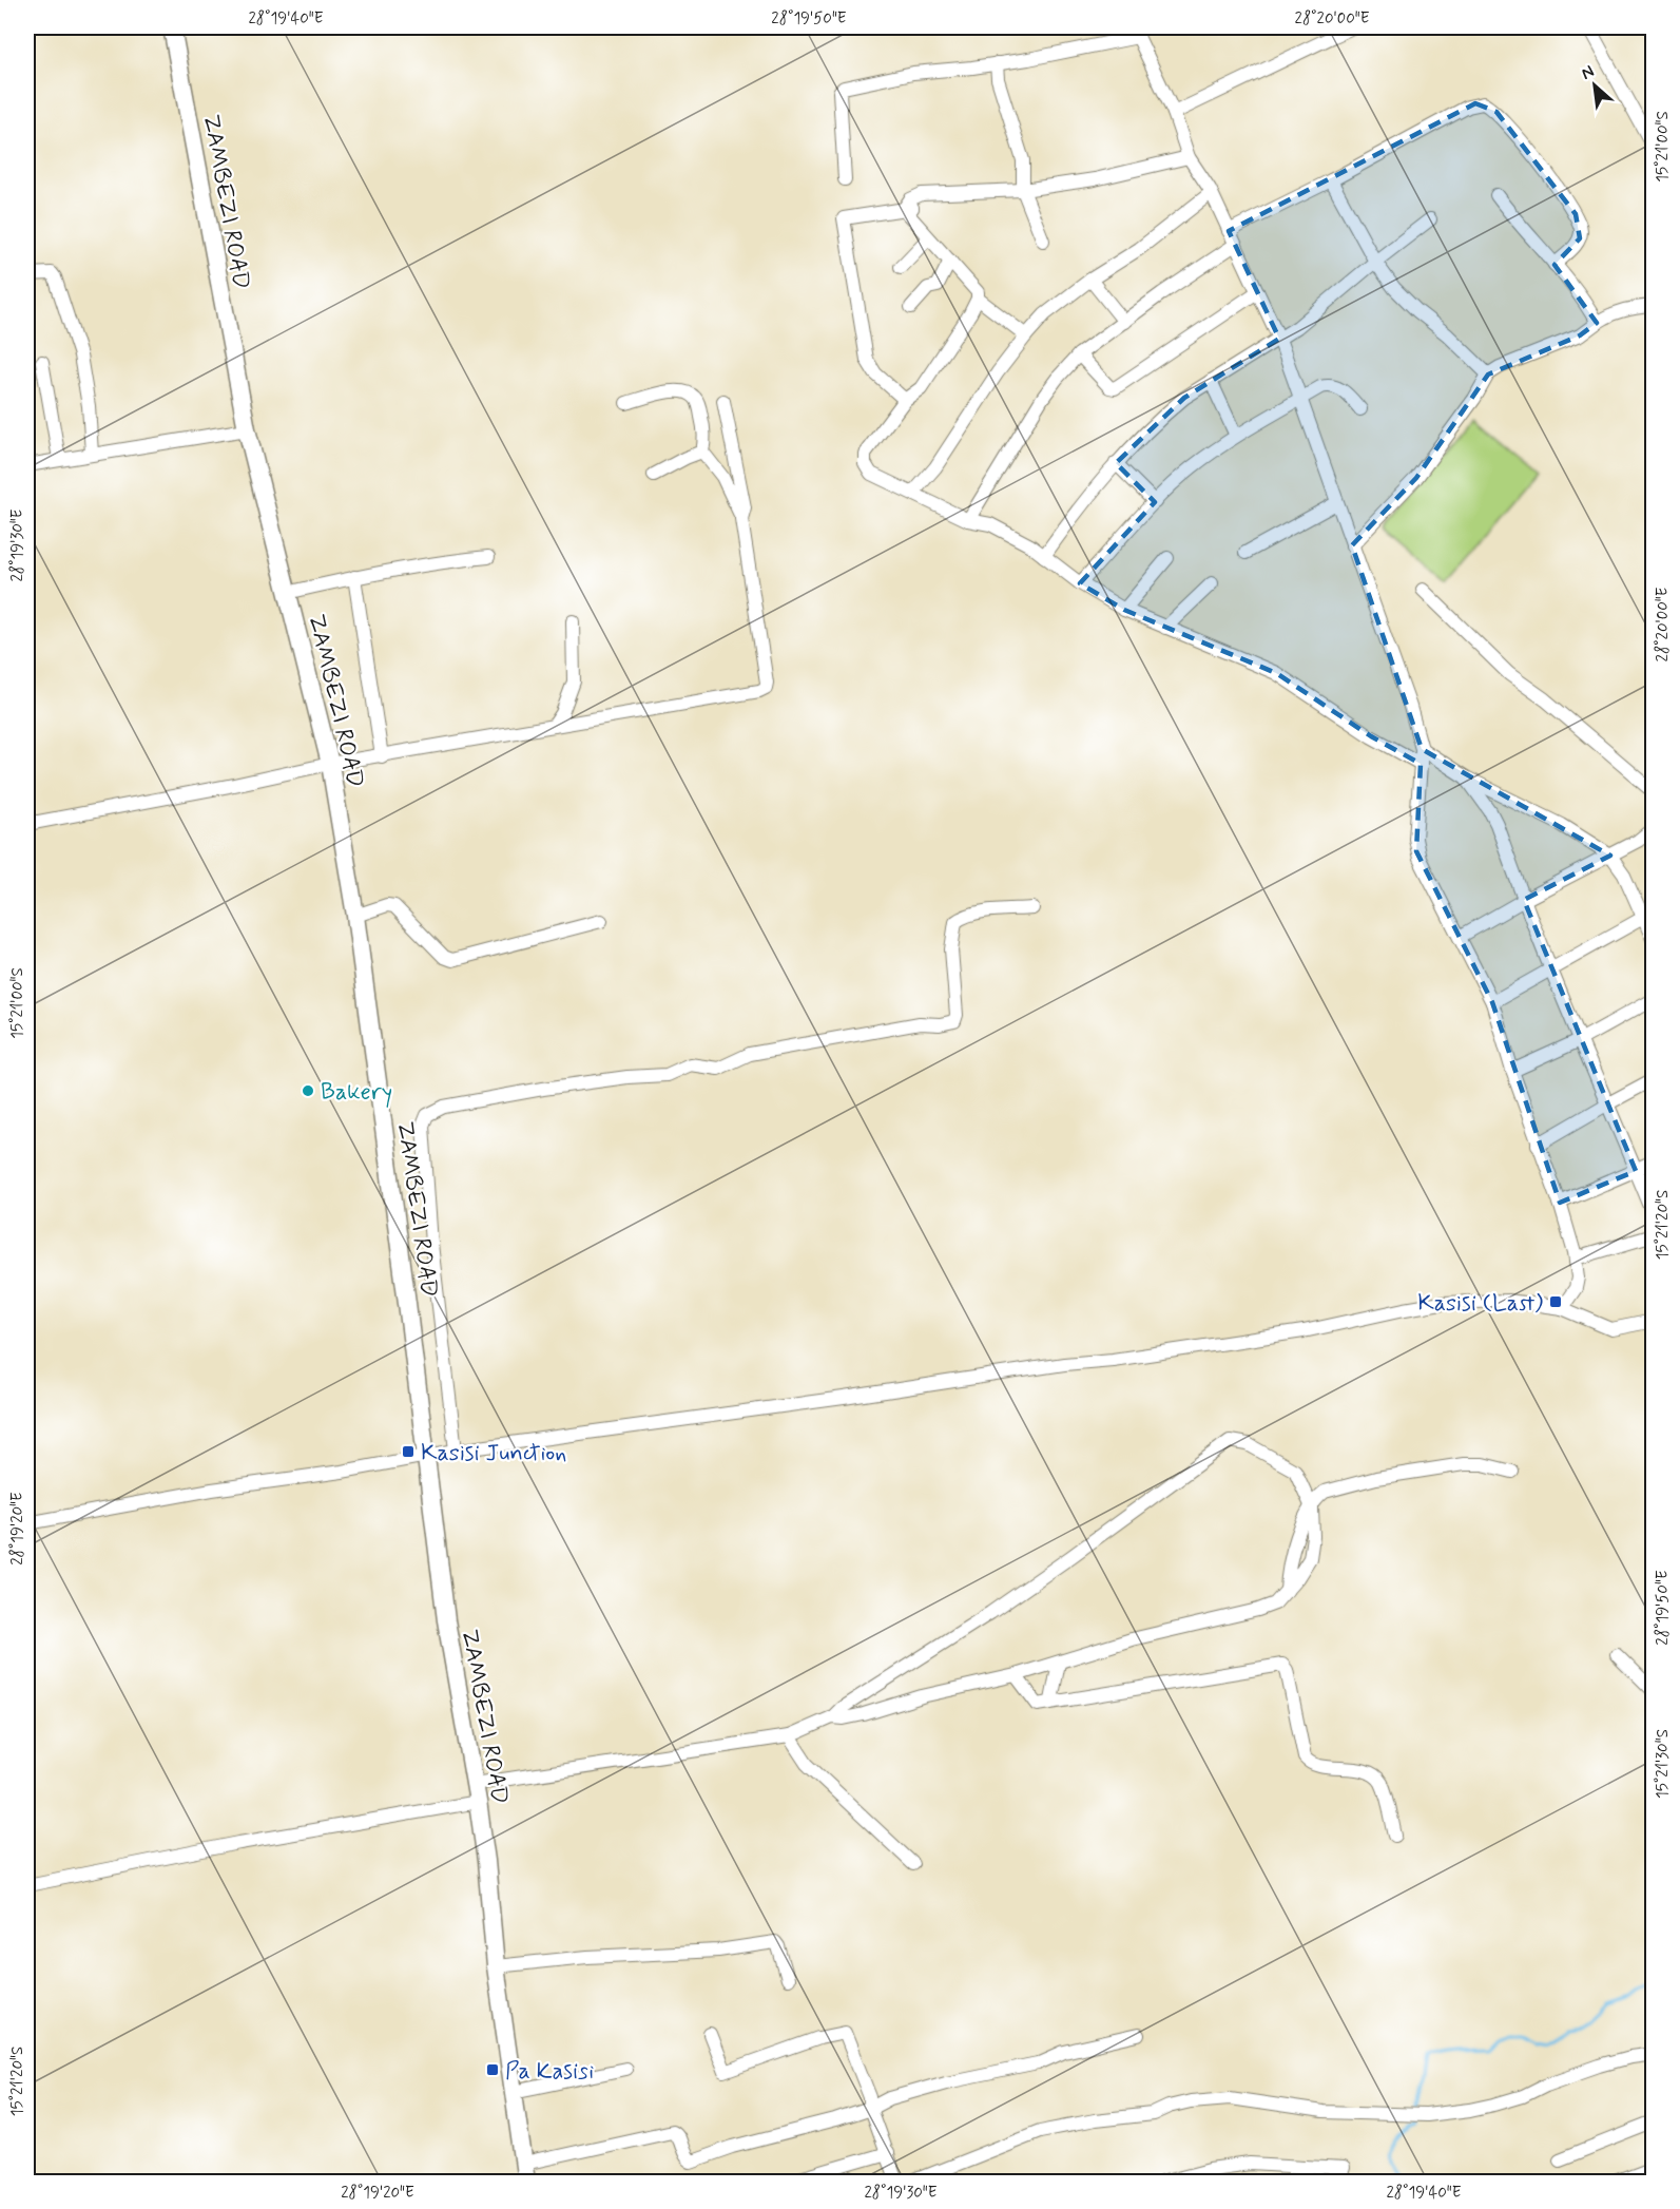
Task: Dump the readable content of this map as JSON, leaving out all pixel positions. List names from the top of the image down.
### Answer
{
  "streets": {
    "main road": ["ZAMBEZI ROAD"]
  },
  "places": {
    "other": ["Bakery"],
    "transit": ["Kasisi (Last)", "Kasisi Junction", "Pa Kasisi"]
  },
  "north": "top left",
  "coordinates": [
    "28°19'40\"E",
    "28°19'50\"E",
    "28°20'00\"E",
    "15°21'00\"S",
    "28°19'30\"E",
    "15°21'20\"S",
    "28°19'20\"E",
    "15°21'30\"S"
  ]
}
